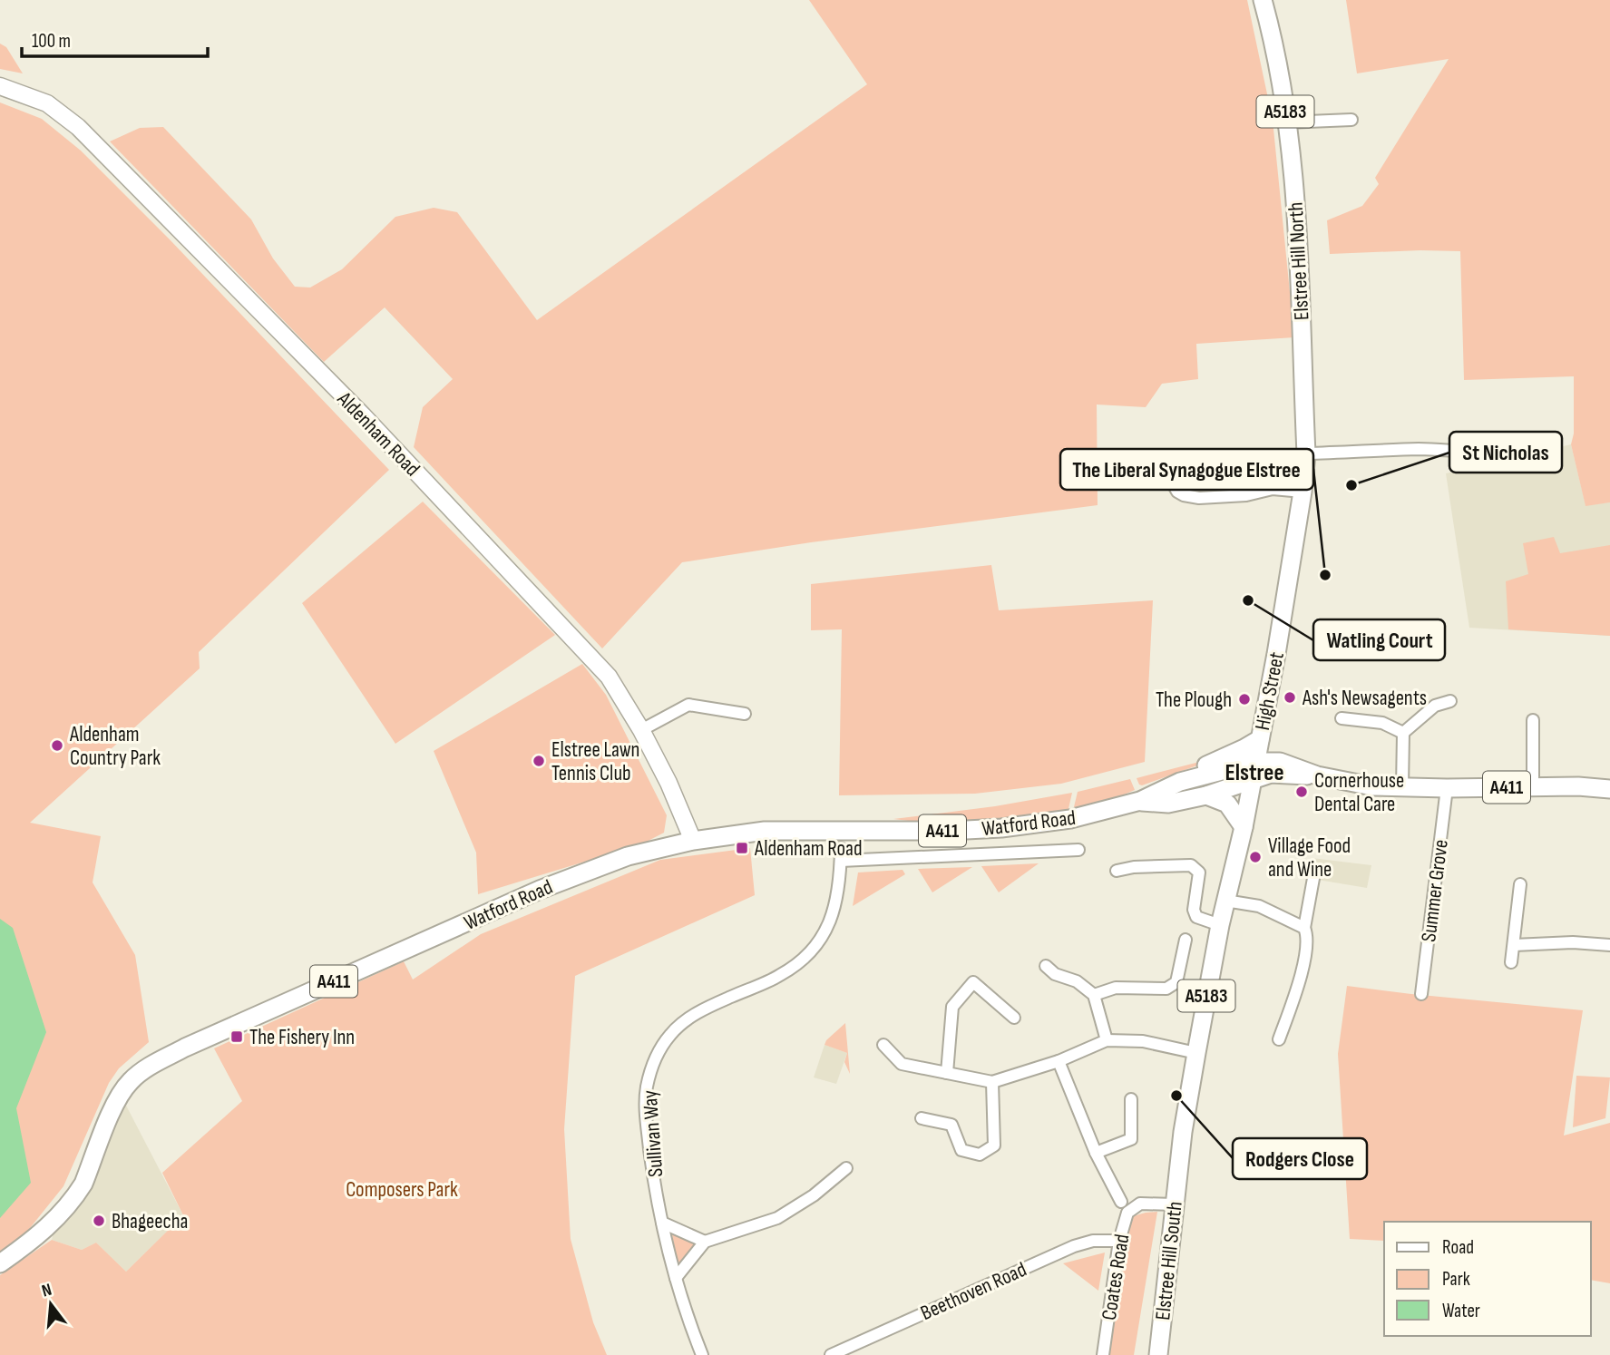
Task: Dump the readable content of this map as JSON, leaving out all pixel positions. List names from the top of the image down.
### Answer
{
  "streets": {
    "main road": [
      "A5183",
      "Elstree Hill North",
      "High Street",
      "A411",
      "Watford Road",
      "Elstree Hill South"
    ],
    "street": [
      "Aldenham Road",
      "Summer Grove",
      "Sullivan Way",
      "Coates Road",
      "Beethoven Road"
    ]
  },
  "crossings": [
    ["Elstree Hill North", "High Street"],
    ["Aldenham Road", "Watford Road"],
    ["High Street", "A411"],
    ["High Street", "Watford Road"],
    ["High Street", "Elstree Hill South"],
    ["A411", "Watford Road"],
    ["A411", "Summer Grove"],
    ["Elstree Hill South", "Coates Road"],
    ["Coates Road", "Beethoven Road"]
  ],
  "districts": ["Elstree"],
  "parks": ["Composers Park"],
  "places": {
    "other": [
      "St Nicholas",
      "The Liberal Synagogue Elstree",
      "Watling Court",
      "Ash's Newsagents",
      "The Plough",
      "Aldenham Country Park",
      "Elstree Lawn Tennis Club",
      "Cornerhouse Dental Care",
      "Village Food and Wine",
      "Rodgers Close",
      "Bhageecha"
    ],
    "transit": ["Aldenham Road", "The Fishery Inn"]
  },
  "legend": ["Road", "Park", "Water"],
  "scale_bar": "100 m",
  "north": "top"
}
